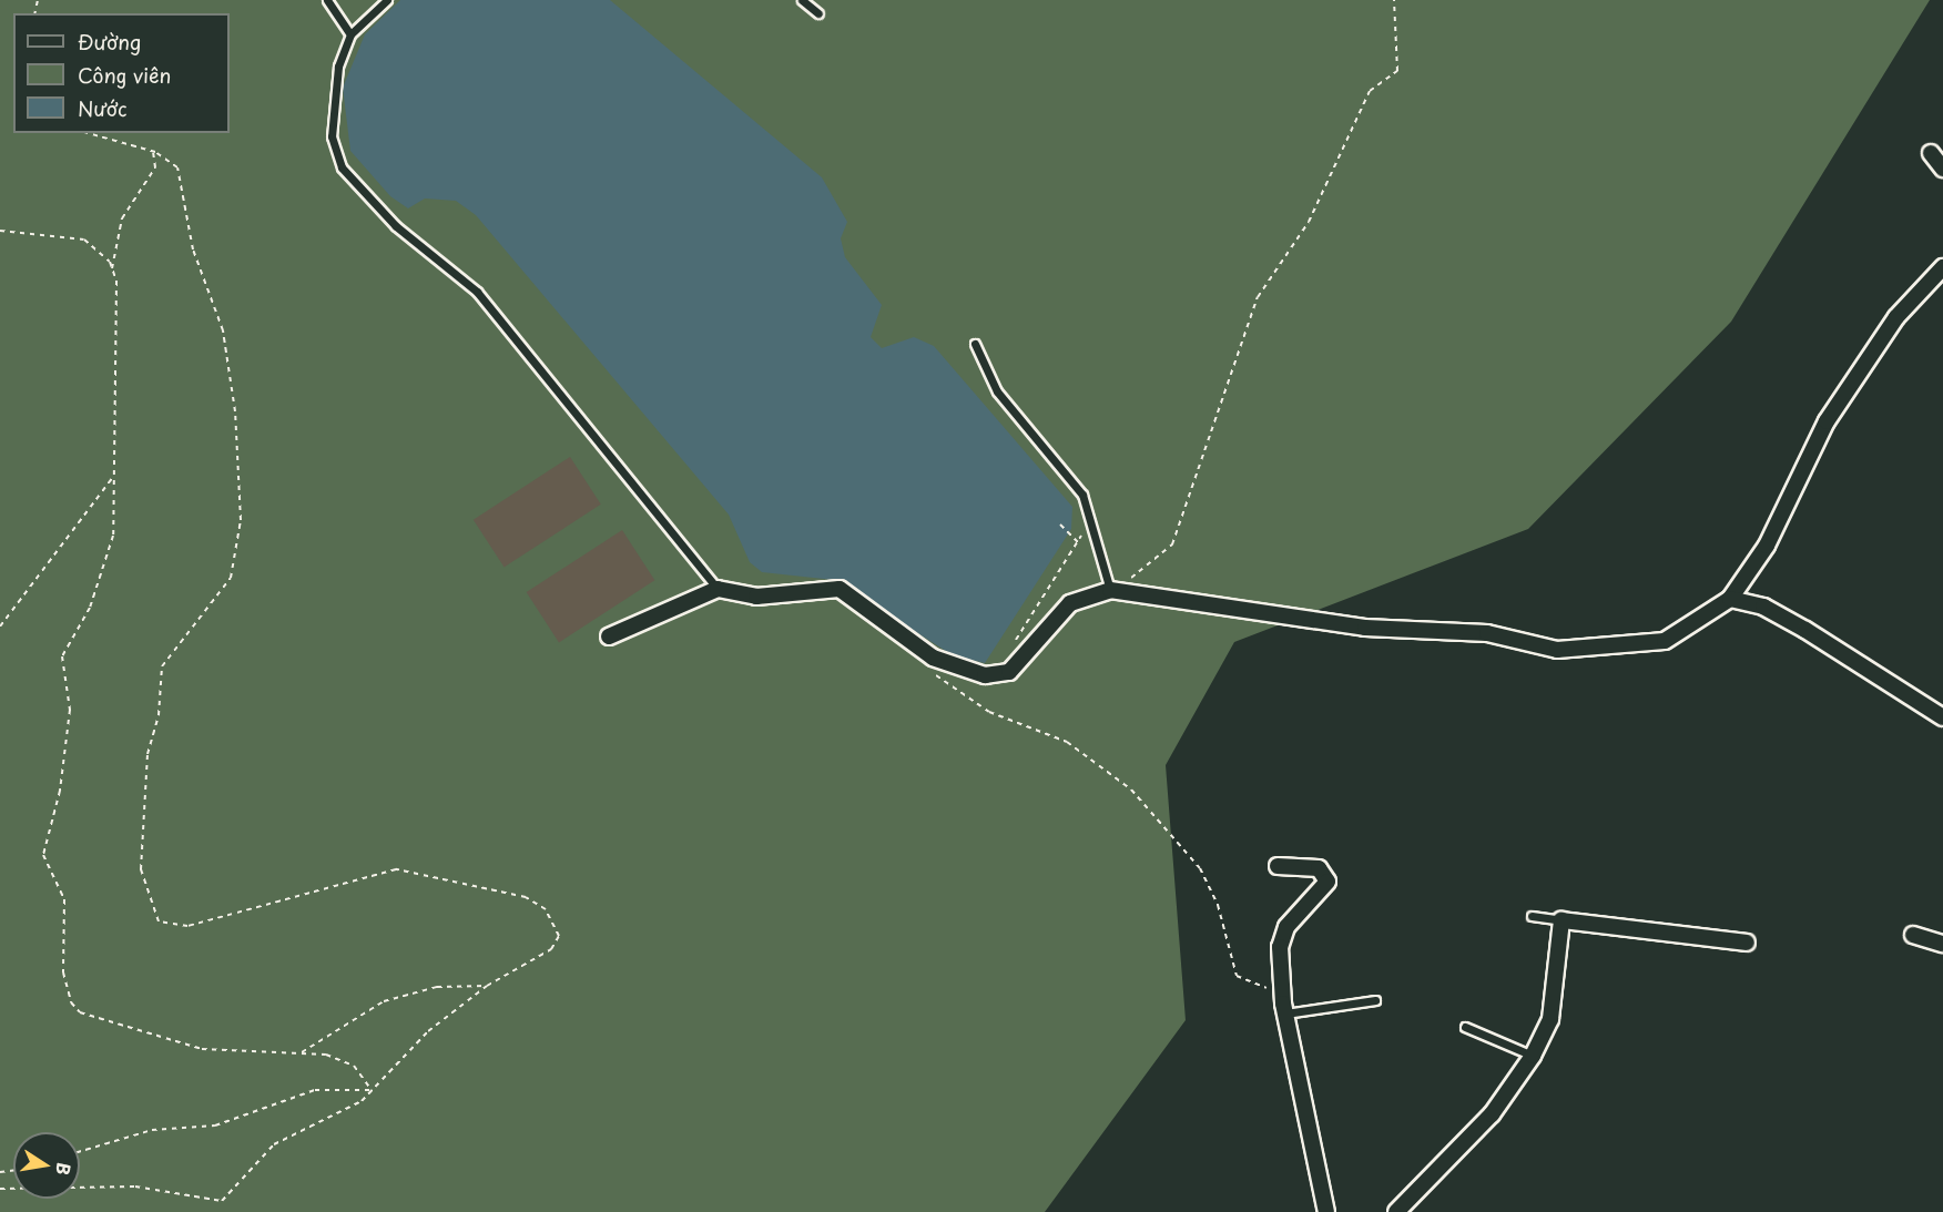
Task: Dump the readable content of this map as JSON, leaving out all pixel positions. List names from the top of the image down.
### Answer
{
  "legend": ["Đường", "Công viên", "Nước"],
  "north": "right"
}
